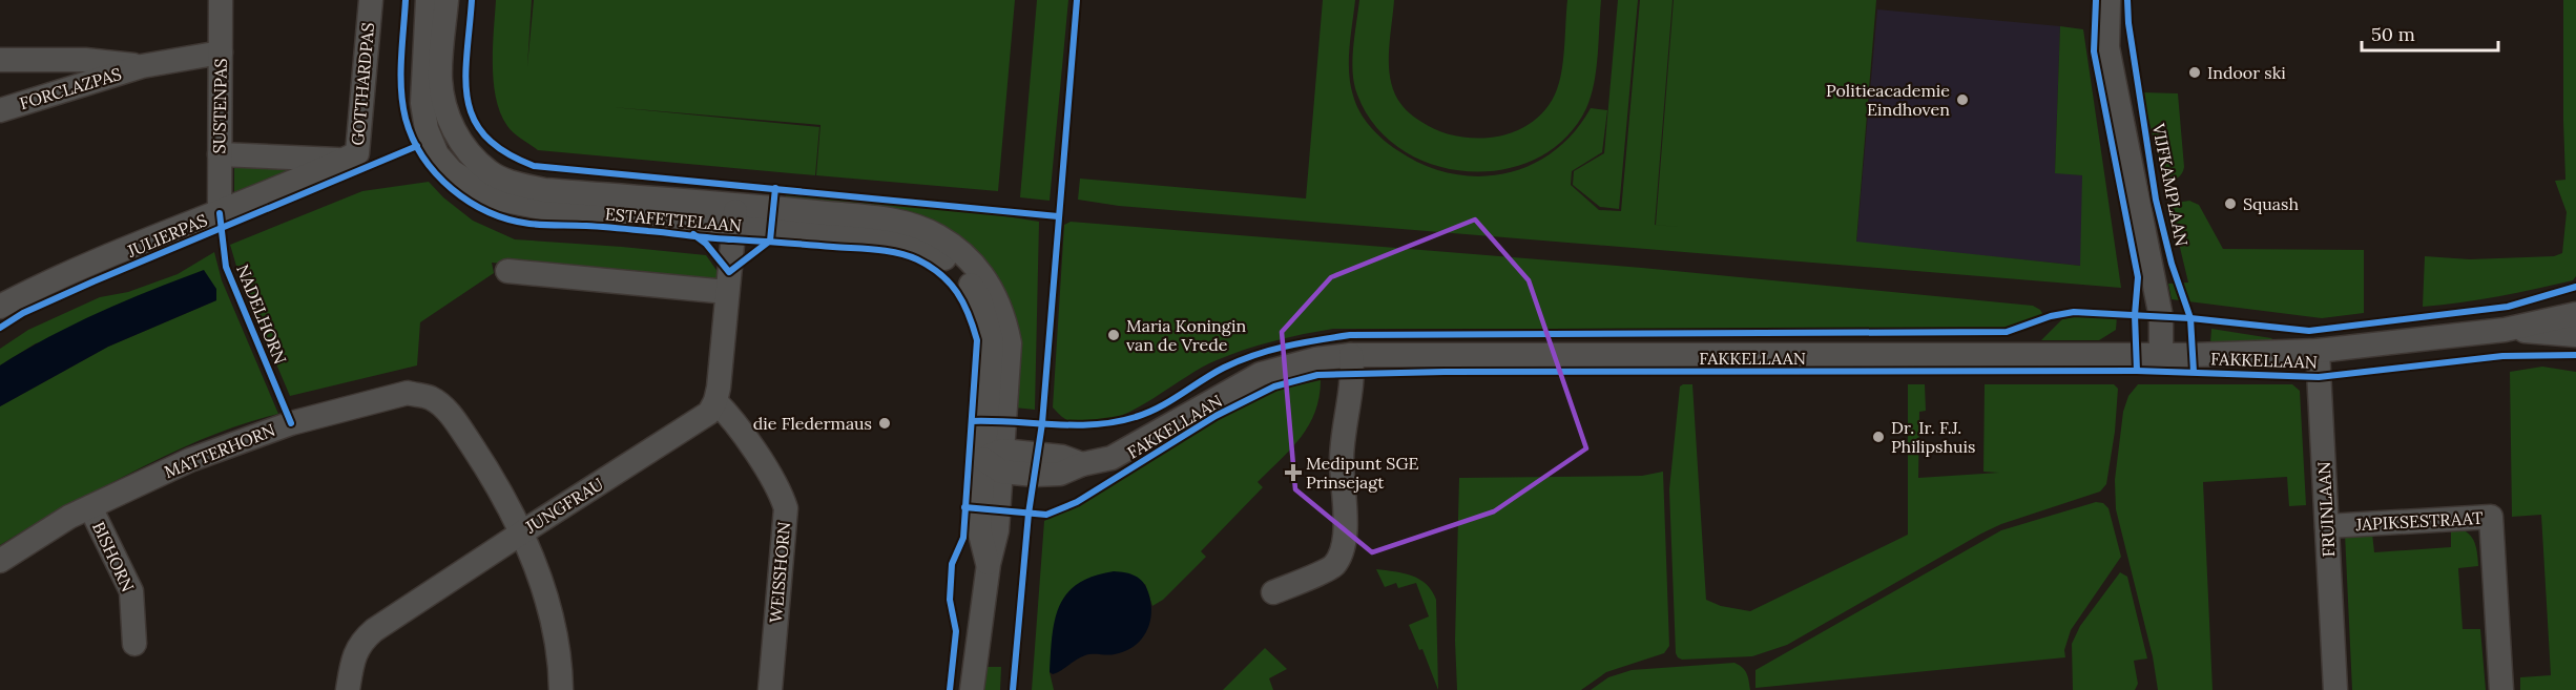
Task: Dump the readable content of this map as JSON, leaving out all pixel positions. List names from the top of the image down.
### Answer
{
  "streets": {
    "street": [
      "GOTTHARDPAS",
      "FORCLAZPAS",
      "SUSTENPAS",
      "VIJFKAMPLAAN",
      "ESTAFETTELAAN",
      "JULIERPAS",
      "FAKKELLAAN",
      "MATTERHORN",
      "JUNGFRAU",
      "FRUINLAAN",
      "JAPIKSESTRAAT",
      "BISHORN",
      "WEISSHORN"
    ],
    "cycle path": ["NADELHORN"]
  },
  "crossings": [
    ["GOTTHARDPAS", "SUSTENPAS"],
    ["GOTTHARDPAS", "JULIERPAS"],
    ["FORCLAZPAS", "SUSTENPAS"],
    ["SUSTENPAS", "JULIERPAS"],
    ["VIJFKAMPLAAN", "FAKKELLAAN"],
    ["ESTAFETTELAAN", "FAKKELLAAN"],
    ["FAKKELLAAN", "FRUINLAAN"],
    ["MATTERHORN", "JUNGFRAU"],
    ["MATTERHORN", "BISHORN"],
    ["JUNGFRAU", "WEISSHORN"],
    ["FRUINLAAN", "JAPIKSESTRAAT"]
  ],
  "places": {
    "other": [
      "Indoor ski",
      "Politieacademie Eindhoven",
      "Squash",
      "Maria Koningin van de Vrede",
      "die Fledermaus",
      "Dr. Ir. F.J. Philipshuis"
    ],
    "health": ["Medipunt SGE Prinsejagt"]
  },
  "scale_bar": "50 m"
}
